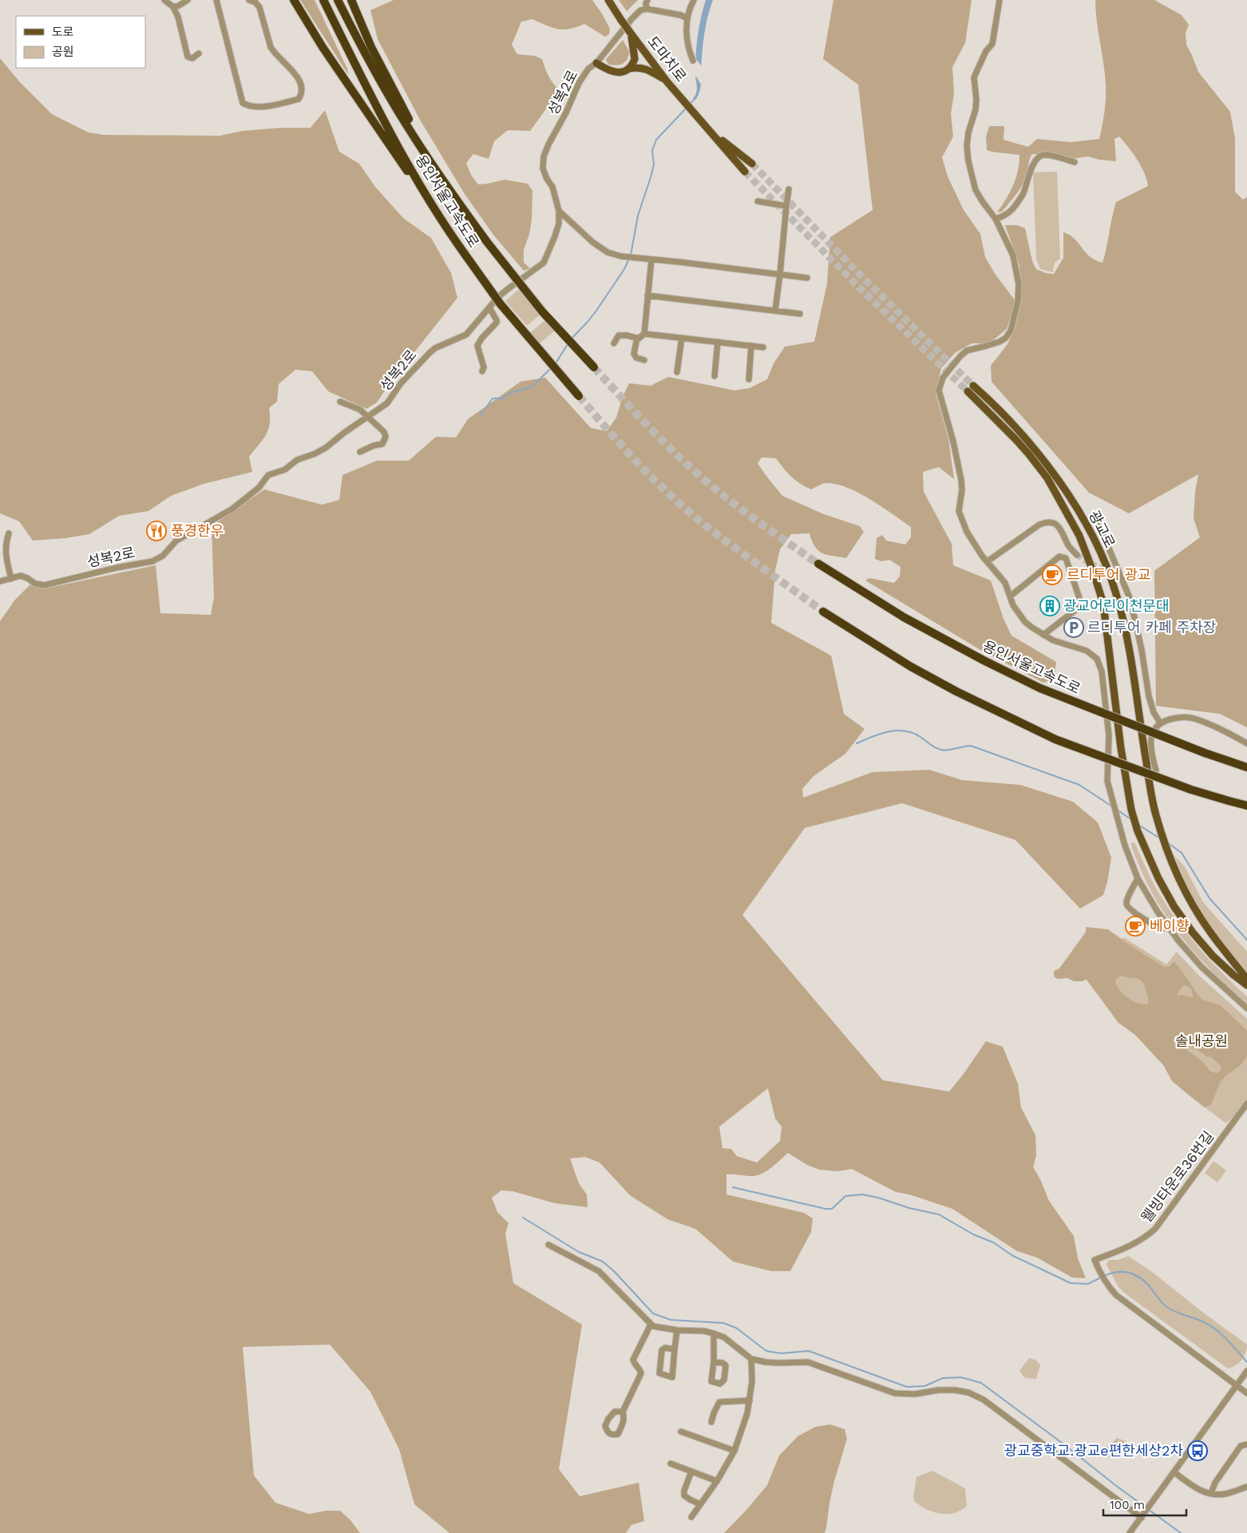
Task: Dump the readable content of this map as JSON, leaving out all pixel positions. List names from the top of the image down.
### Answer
{
  "streets": {
    "highway": ["용인서울고속도로"],
    "main road": ["도마치로", "광교로"],
    "street": ["성복2로", "웰빙타운로36번길"]
  },
  "parks": ["솔내공원"],
  "places": {
    "restaurant": ["풍경한우"],
    "cafe": ["르디투어 광교", "베이향"],
    "building": ["광교어린이천문대"],
    "parking": ["르디투어 카페 주차장"],
    "bus stop": ["광교중학교.광교e편한세상2차"]
  },
  "legend": ["도로", "공원"],
  "scale_bar": "100 m"
}
